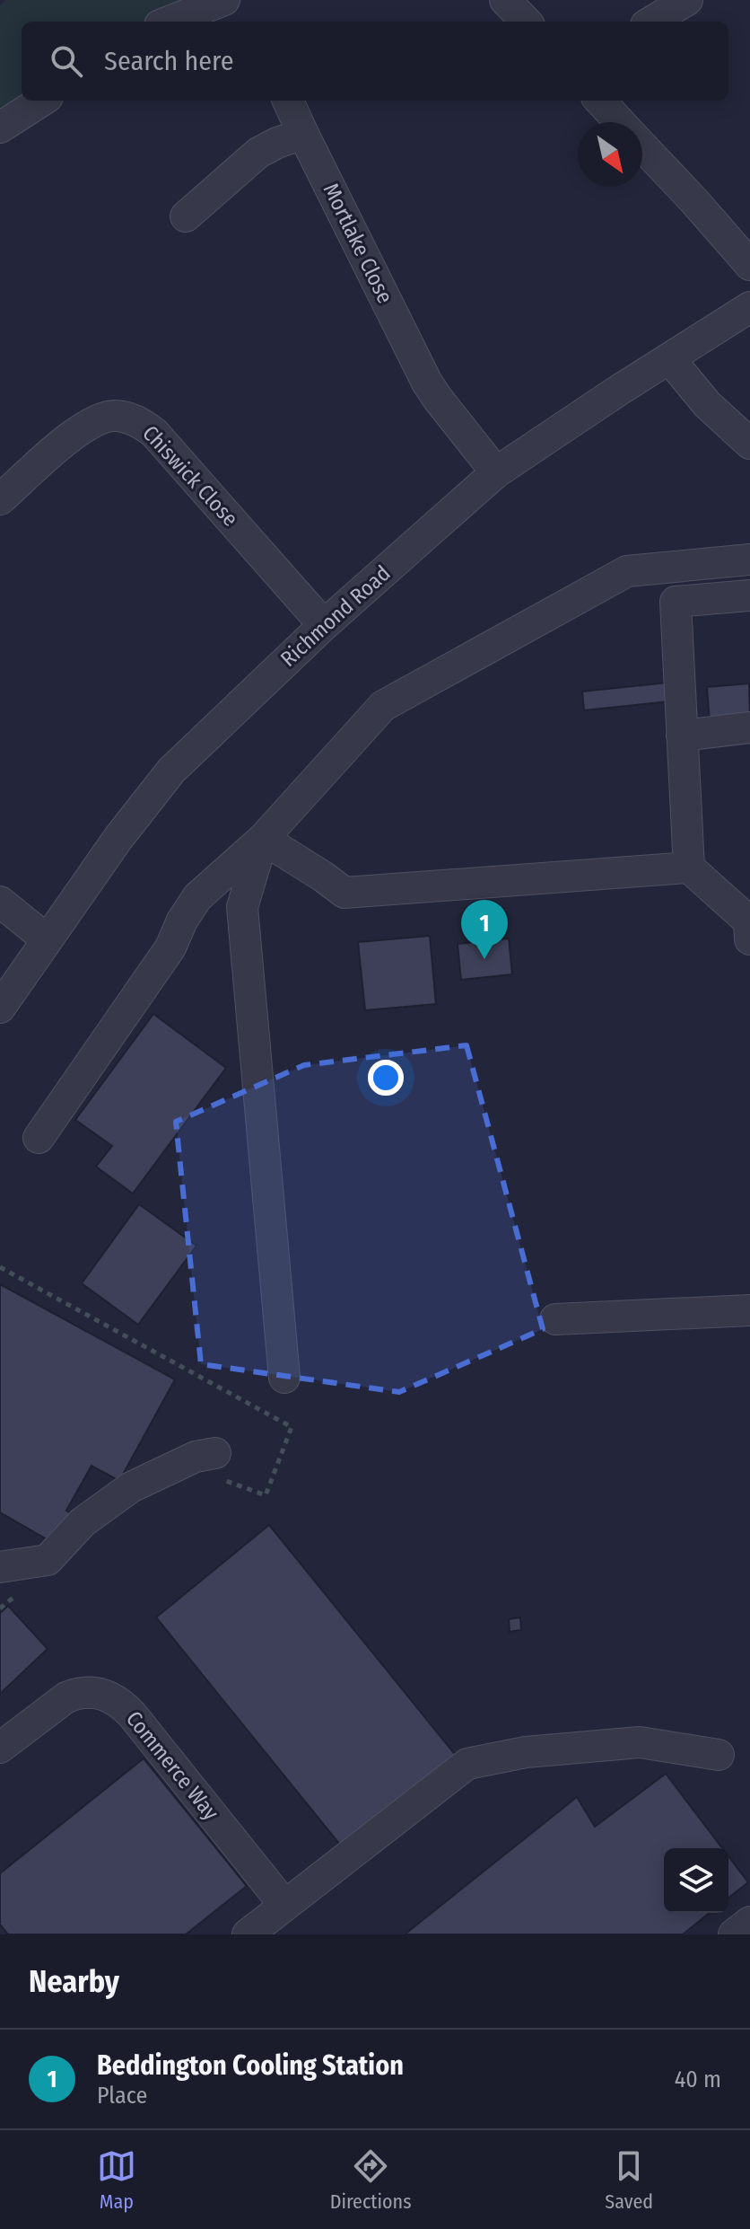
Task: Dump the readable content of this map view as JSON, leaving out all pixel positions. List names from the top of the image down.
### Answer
{
  "streets": {
    "street": [
      "Mortlake Close",
      "Chiswick Close",
      "Richmond Road",
      "Commerce Way"
    ]
  },
  "crossings": [
    ["Mortlake Close", "Richmond Road"],
    ["Chiswick Close", "Richmond Road"]
  ],
  "north": "bottom right",
  "page": {
    "search": "Search here",
    "pins": "1",
    "heading": "Nearby",
    "list": [
      {
        "mark": "1",
        "name": "Beddington Cooling Station",
        "note": "Place",
        "value": "40 m"
      }
    ],
    "nav": ["Map", "Directions", "Saved"]
  }
}
